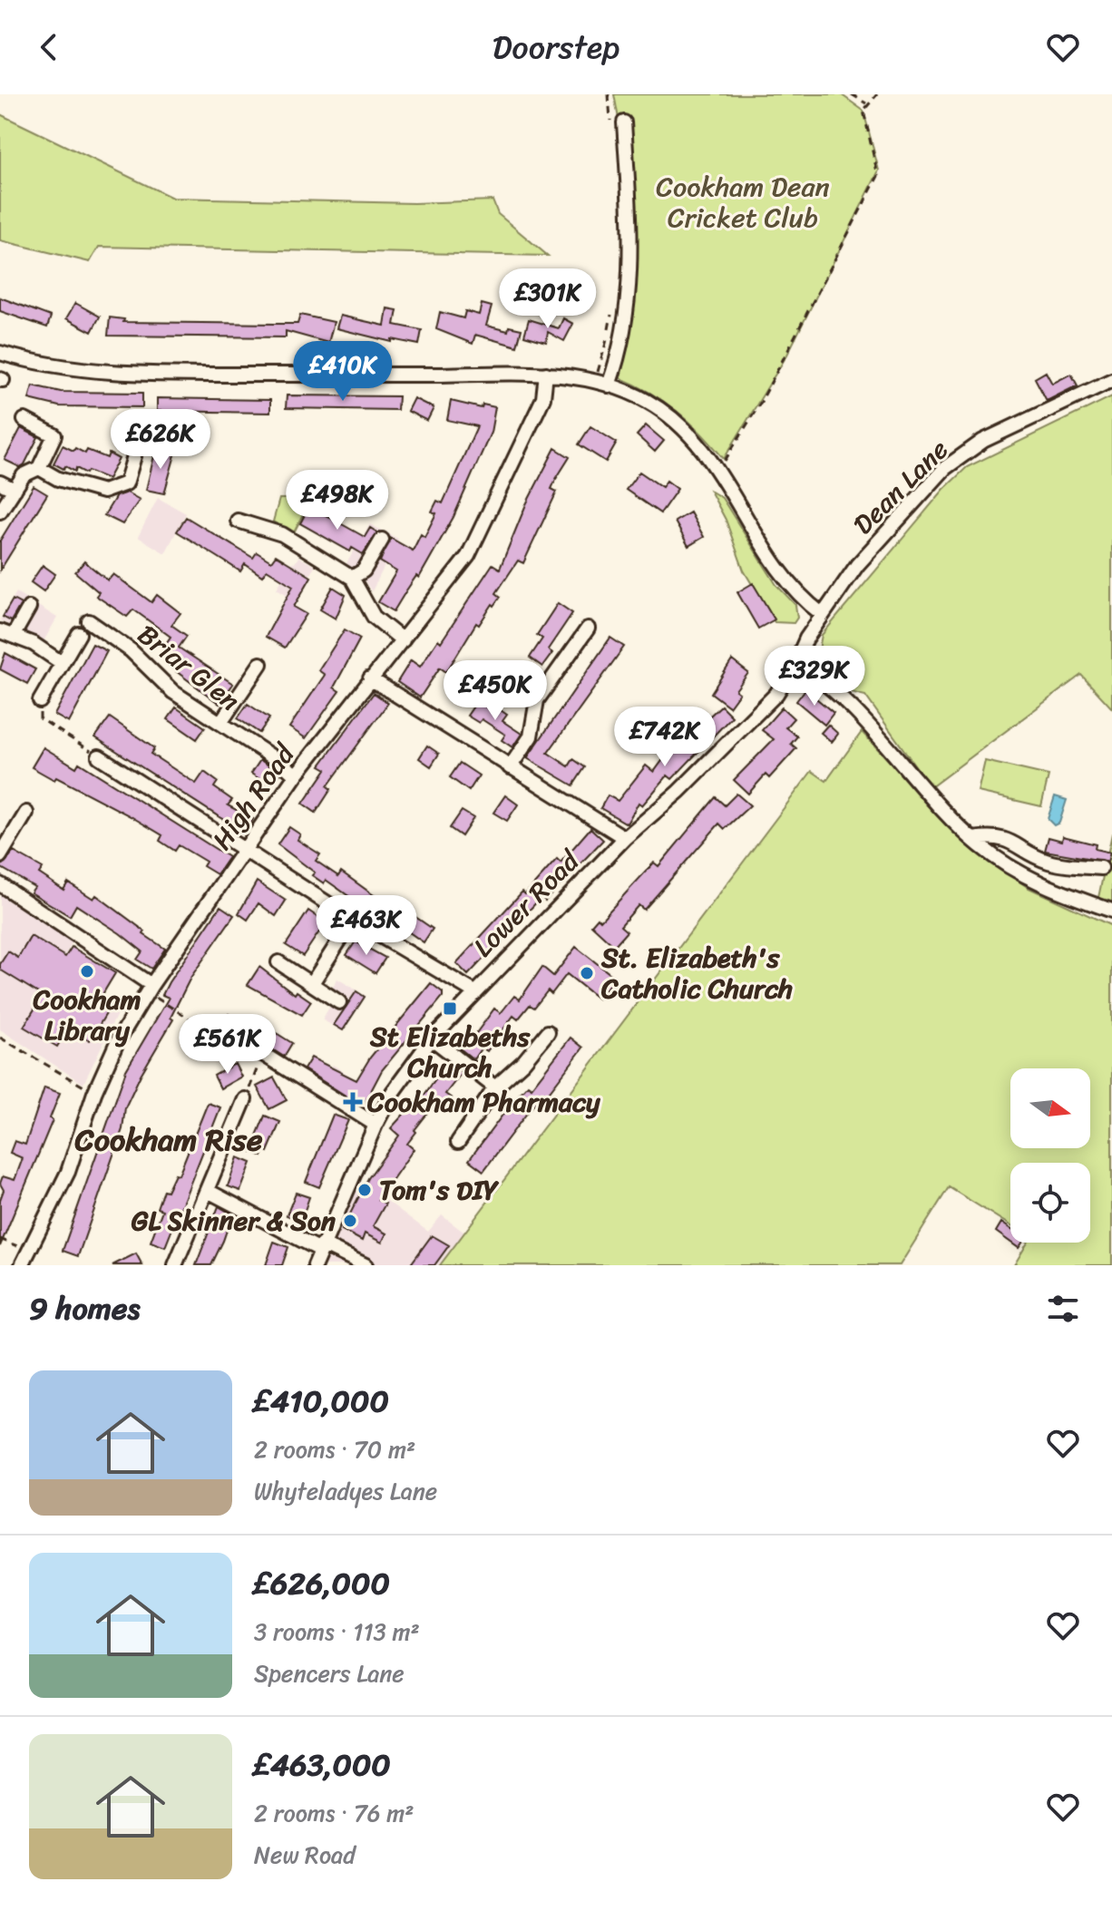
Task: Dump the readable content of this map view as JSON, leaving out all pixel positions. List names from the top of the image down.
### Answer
{
  "streets": {
    "street": [
      "Dean Lane",
      "Briar Glen",
      "High Road",
      "Lower Road"
    ]
  },
  "crossings": [
    ["Dean Lane", "Lower Road"],
    ["Briar Glen", "High Road"]
  ],
  "districts": ["Cookham Rise"],
  "parks": ["Cookham Dean Cricket Club"],
  "places": {
    "other": [
      "Cookham Library",
      "St. Elizabeth's Catholic Church",
      "Tom's DIY",
      "GL Skinner & Son"
    ],
    "transit": ["St Elizabeths Church"],
    "health": ["Cookham Pharmacy"]
  },
  "north": "right",
  "page": {
    "header": "Doorstep",
    "price": [
      "£301K",
      "£410K",
      "£626K",
      "£498K",
      "£329K",
      "£450K",
      "£742K",
      "£463K",
      "£561K"
    ],
    "heading": "9 homes",
    "list": [
      {
        "name": "£410,000",
        "note": "2 rooms · 70 m² · Whyteladyes Lane"
      },
      {
        "name": "£626,000",
        "note": "3 rooms · 113 m² · Spencers Lane"
      },
      {
        "name": "£463,000",
        "note": "2 rooms · 76 m² · New Road"
      }
    ]
  }
}
